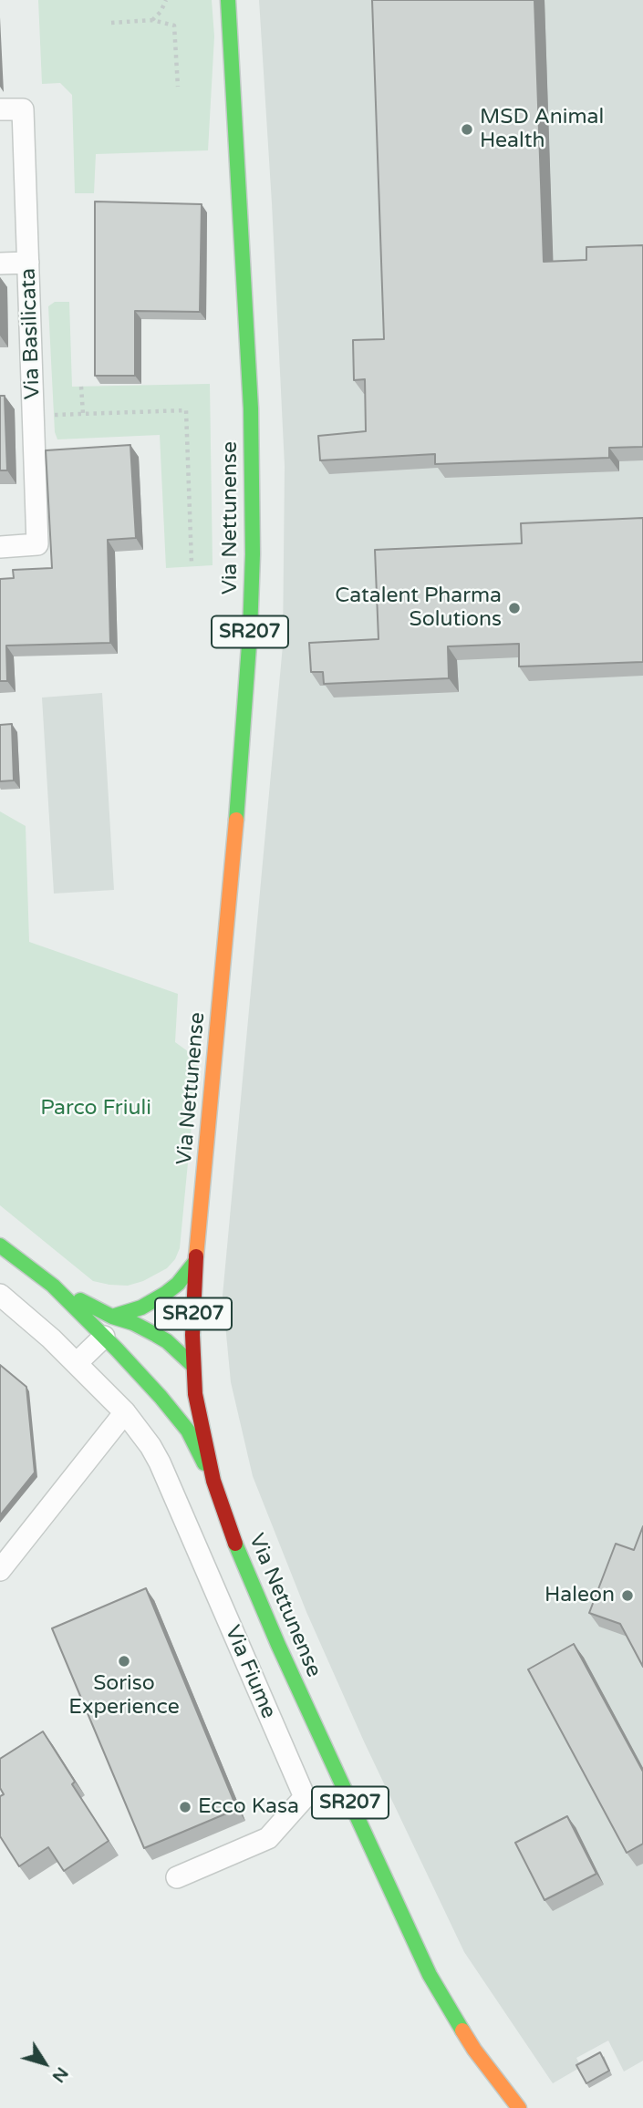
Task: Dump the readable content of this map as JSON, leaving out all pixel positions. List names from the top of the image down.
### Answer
{
  "streets": {
    "main road": ["Via Nettunense", "SR207"],
    "street": ["Via Basilicata", "Via Fiume"]
  },
  "parks": ["Parco Friuli"],
  "places": [
    "MSD Animal Health",
    "Catalent Pharma Solutions",
    "Haleon",
    "Soriso Experience",
    "Ecco Kasa"
  ],
  "north": "bottom right"
}
